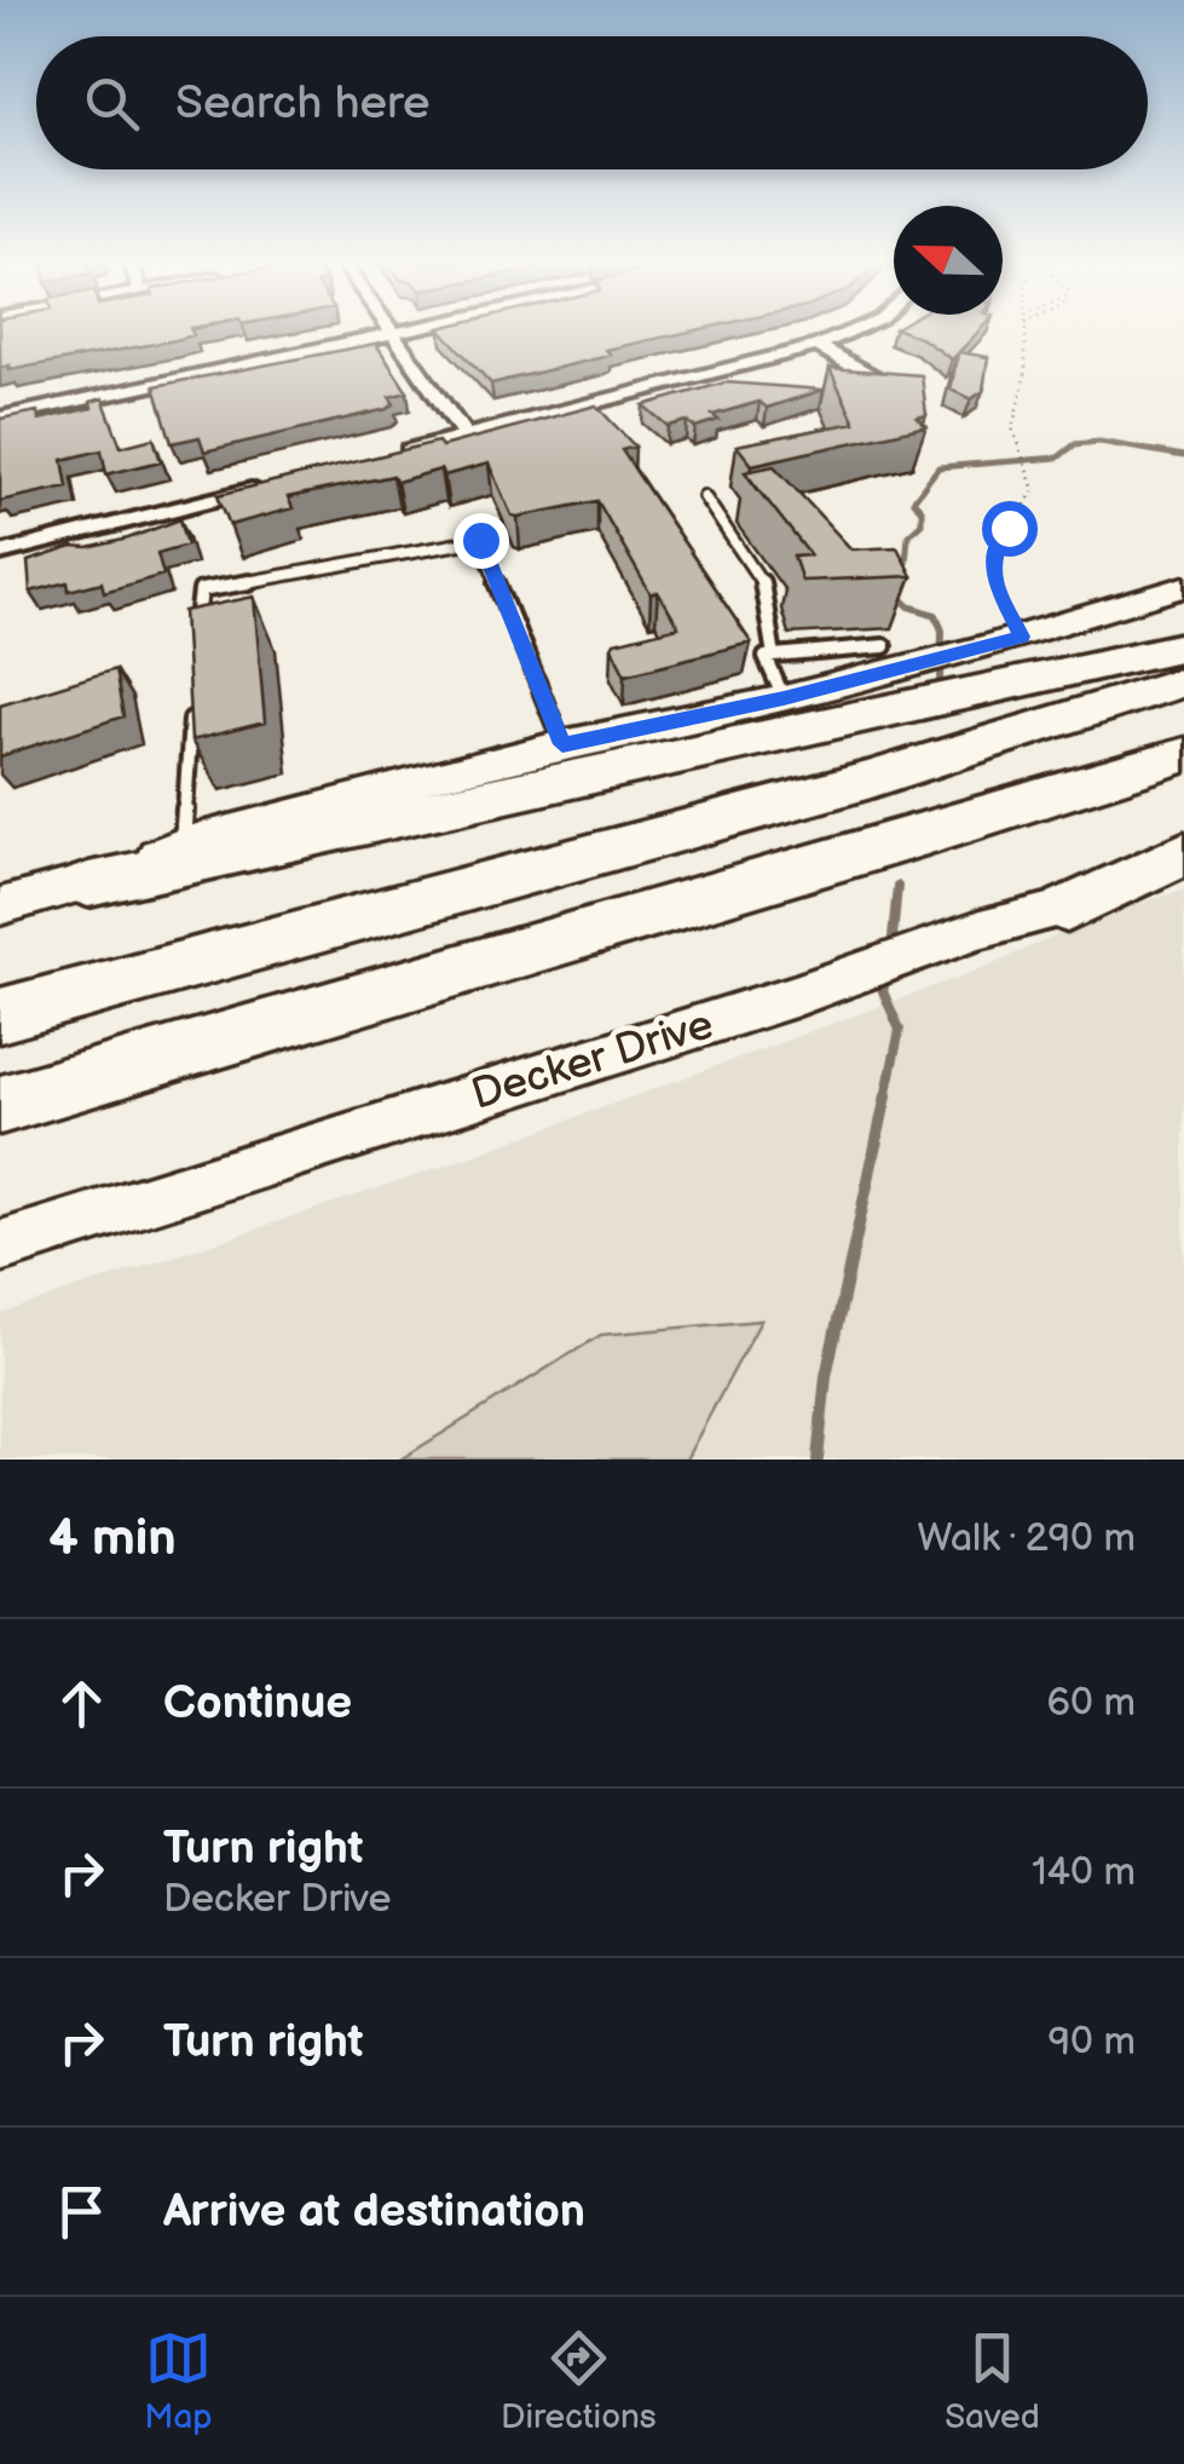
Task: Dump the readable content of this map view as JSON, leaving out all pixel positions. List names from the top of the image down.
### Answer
{
  "streets": {
    "main road": ["Decker Drive"]
  },
  "north": "left",
  "page": {
    "search": "Search here",
    "heading": ["4 min", "Walk · 290 m"],
    "list": [
      ["Continue", "60 m"],
      ["Turn right", "Decker Drive", "140 m"],
      ["Turn right", "90 m"],
      "Arrive at destination"
    ],
    "nav": ["Map", "Directions", "Saved"]
  }
}
